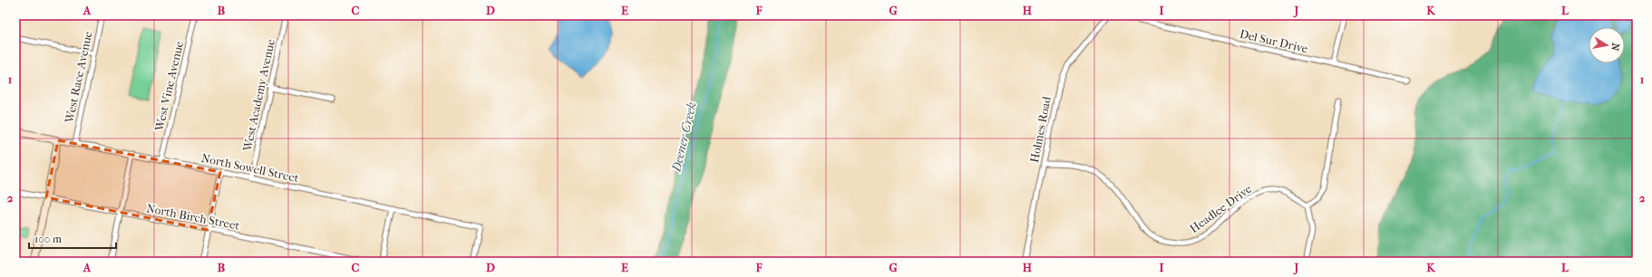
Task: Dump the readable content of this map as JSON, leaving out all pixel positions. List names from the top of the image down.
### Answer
{
  "streets": {
    "street": [
      "Del Sur Drive",
      "West Race Avenue",
      "West Vine Avenue",
      "West Academy Avenue",
      "Holmes Road",
      "North Sowell Street",
      "Headlee Drive",
      "North Birch Street"
    ]
  },
  "crossings": [
    ["West Race Avenue", "North Sowell Street"],
    ["West Vine Avenue", "North Sowell Street"],
    ["West Academy Avenue", "North Sowell Street"],
    ["Holmes Road", "Headlee Drive"]
  ],
  "water": ["Deener Creek"],
  "scale_bar": "100 m",
  "north": "right",
  "grid": {
    "columns": [
      "A",
      "B",
      "C",
      "D",
      "E",
      "F",
      "G",
      "H",
      "I",
      "J",
      "K",
      "L"
    ],
    "rows": ["1", "2"]
  }
}
